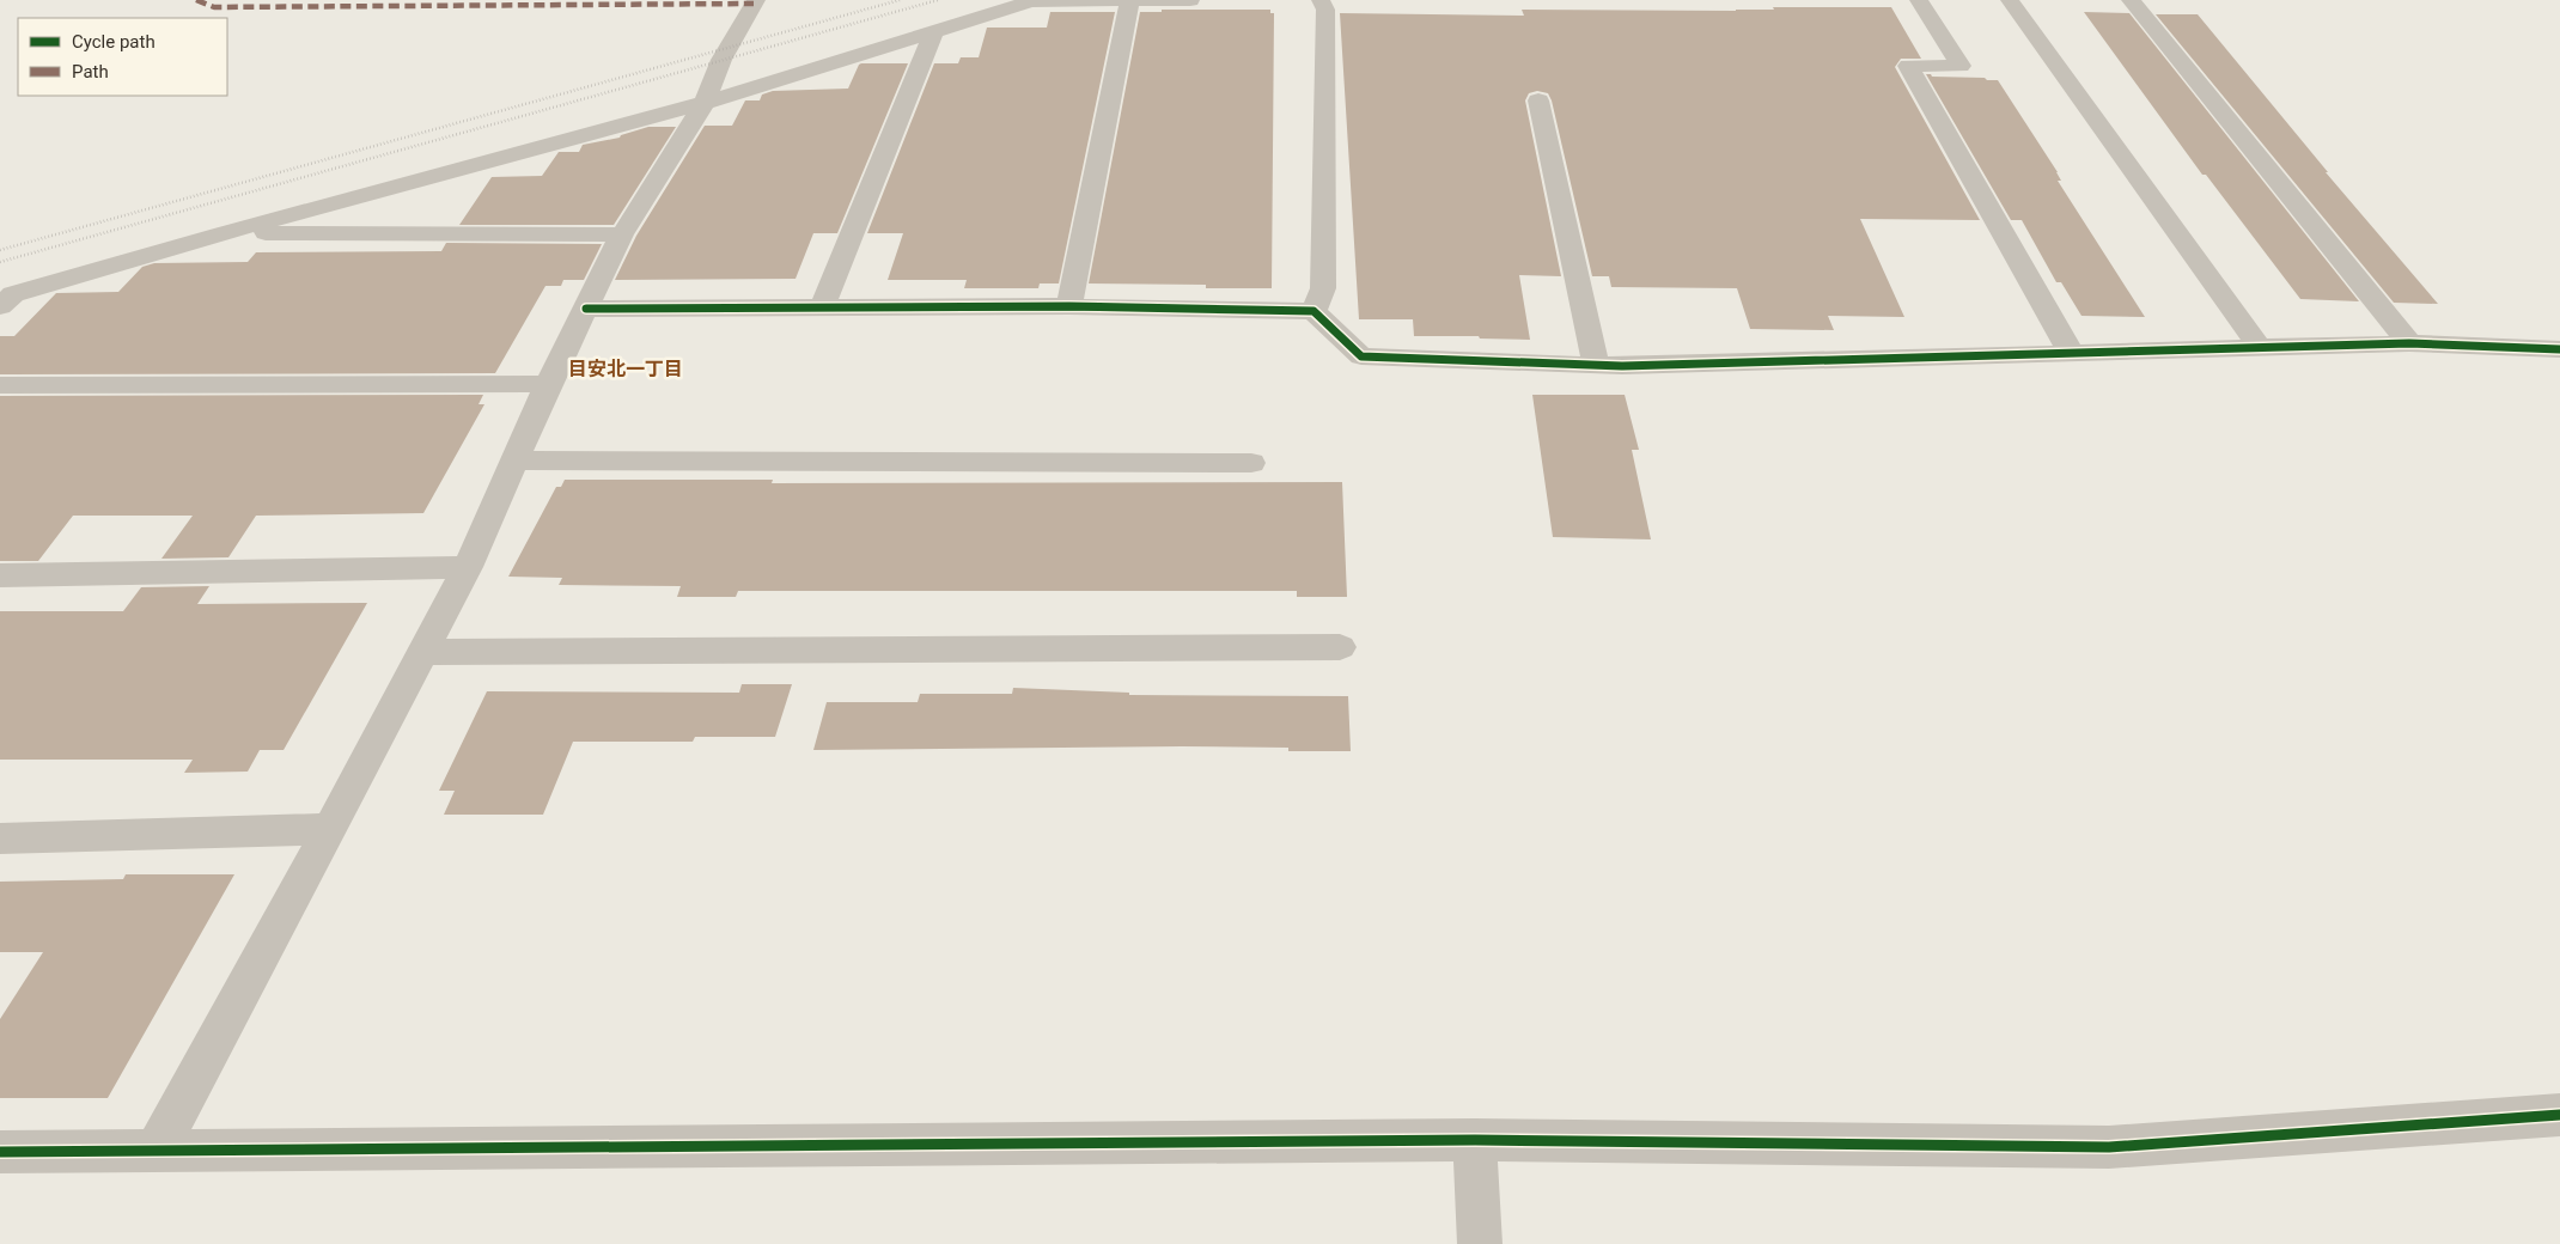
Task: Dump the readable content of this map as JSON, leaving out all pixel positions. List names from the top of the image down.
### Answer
{
  "districts": ["目安北一丁目"],
  "legend": ["Cycle path", "Path"]
}
